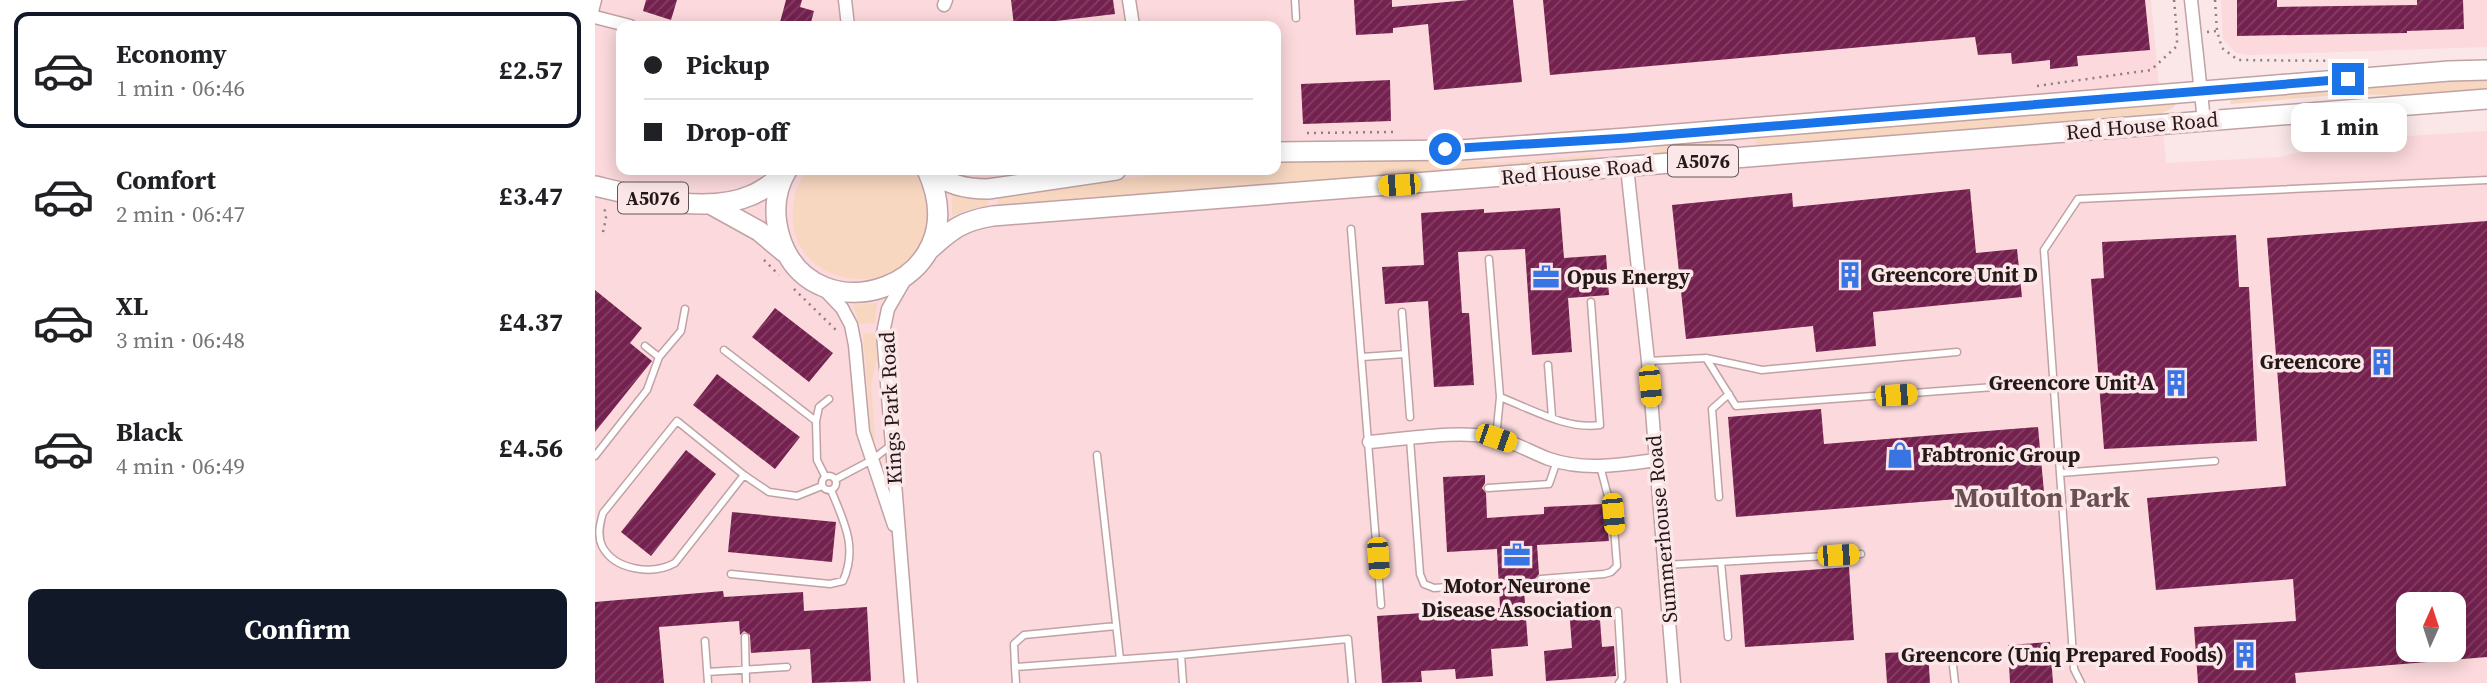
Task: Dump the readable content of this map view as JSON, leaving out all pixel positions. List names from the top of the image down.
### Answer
{
  "streets": {
    "main road": ["Red House Road", "A5076"],
    "street": ["Kings Park Road", "Summerhouse Road"]
  },
  "crossings": [
    ["Red House Road", "Kings Park Road"],
    ["Red House Road", "Summerhouse Road"]
  ],
  "districts": ["Moulton Park"],
  "places": {
    "building": [
      "Greencore Unit D",
      "Greencore",
      "Greencore Unit A",
      "Greencore (Uniq Prepared Foods)"
    ],
    "office": ["Opus Energy", "Motor Neurone Disease Association"],
    "shop": ["Fabtronic Group"]
  },
  "north": "top",
  "page": {
    "list": [
      {
        "name": "Economy",
        "note": "1 min · 06:46",
        "value": "£2.57"
      },
      {
        "name": "Comfort",
        "note": "2 min · 06:47",
        "value": "£3.47"
      },
      {
        "name": "XL",
        "note": "3 min · 06:48",
        "value": "£4.37"
      },
      {
        "name": "Black",
        "note": "4 min · 06:49",
        "value": "£4.56"
      }
    ],
    "banner": ["Pickup", "Drop-off"],
    "bubble": "1 min",
    "buttons": "Confirm"
  }
}
